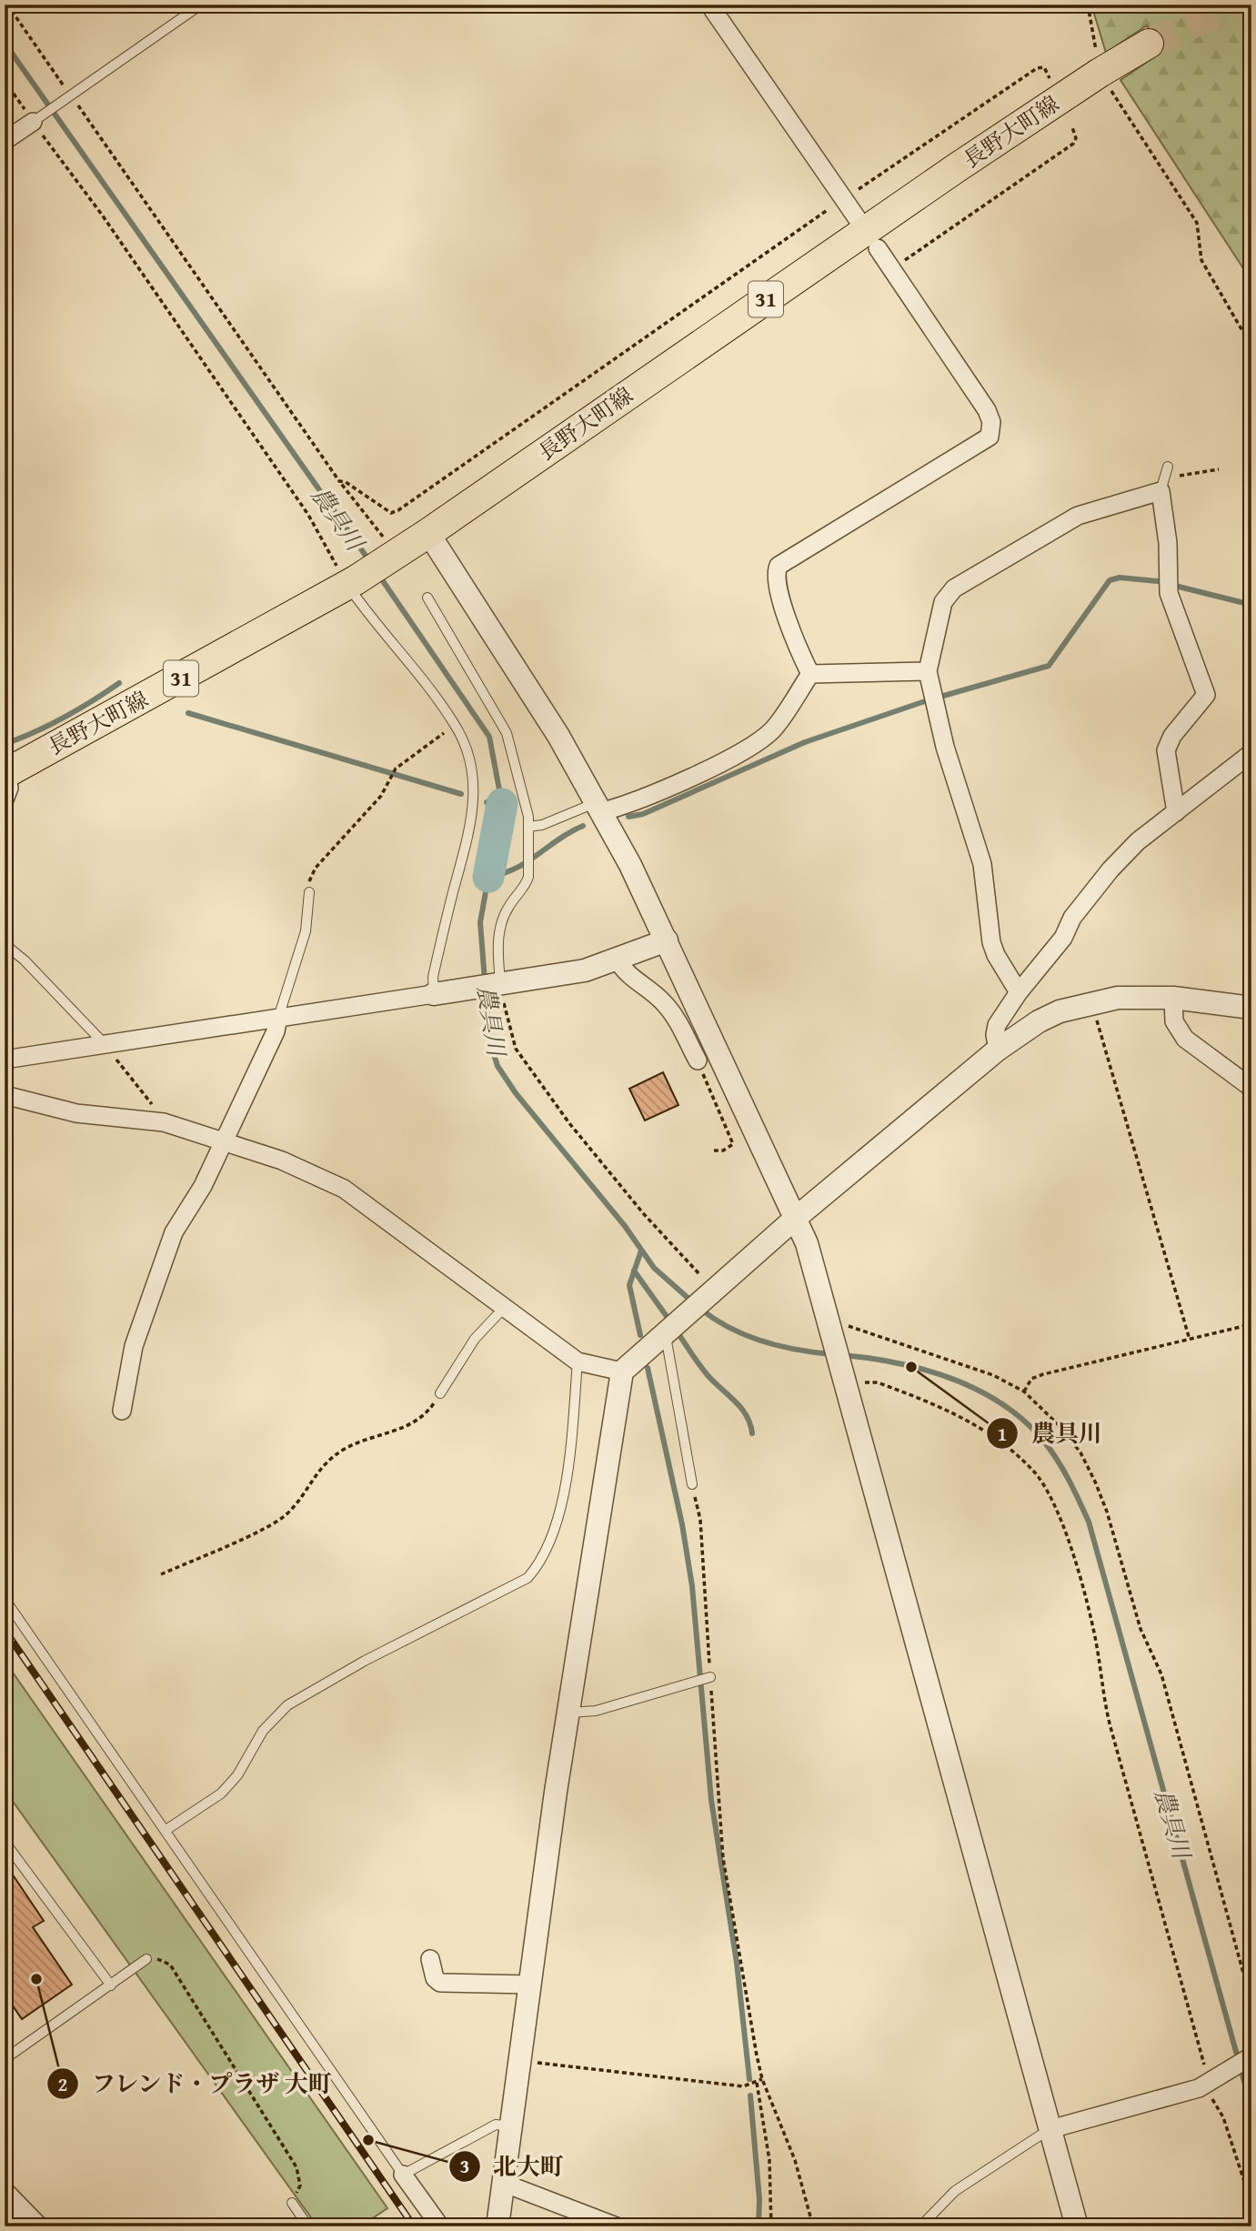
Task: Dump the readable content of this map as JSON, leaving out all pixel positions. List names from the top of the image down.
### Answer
{
  "streets": {
    "main road": ["長野大町線", "31"]
  },
  "water": ["農具川"],
  "places": ["農具川", "フレンド・プラザ 大町", "北大町"]
}
